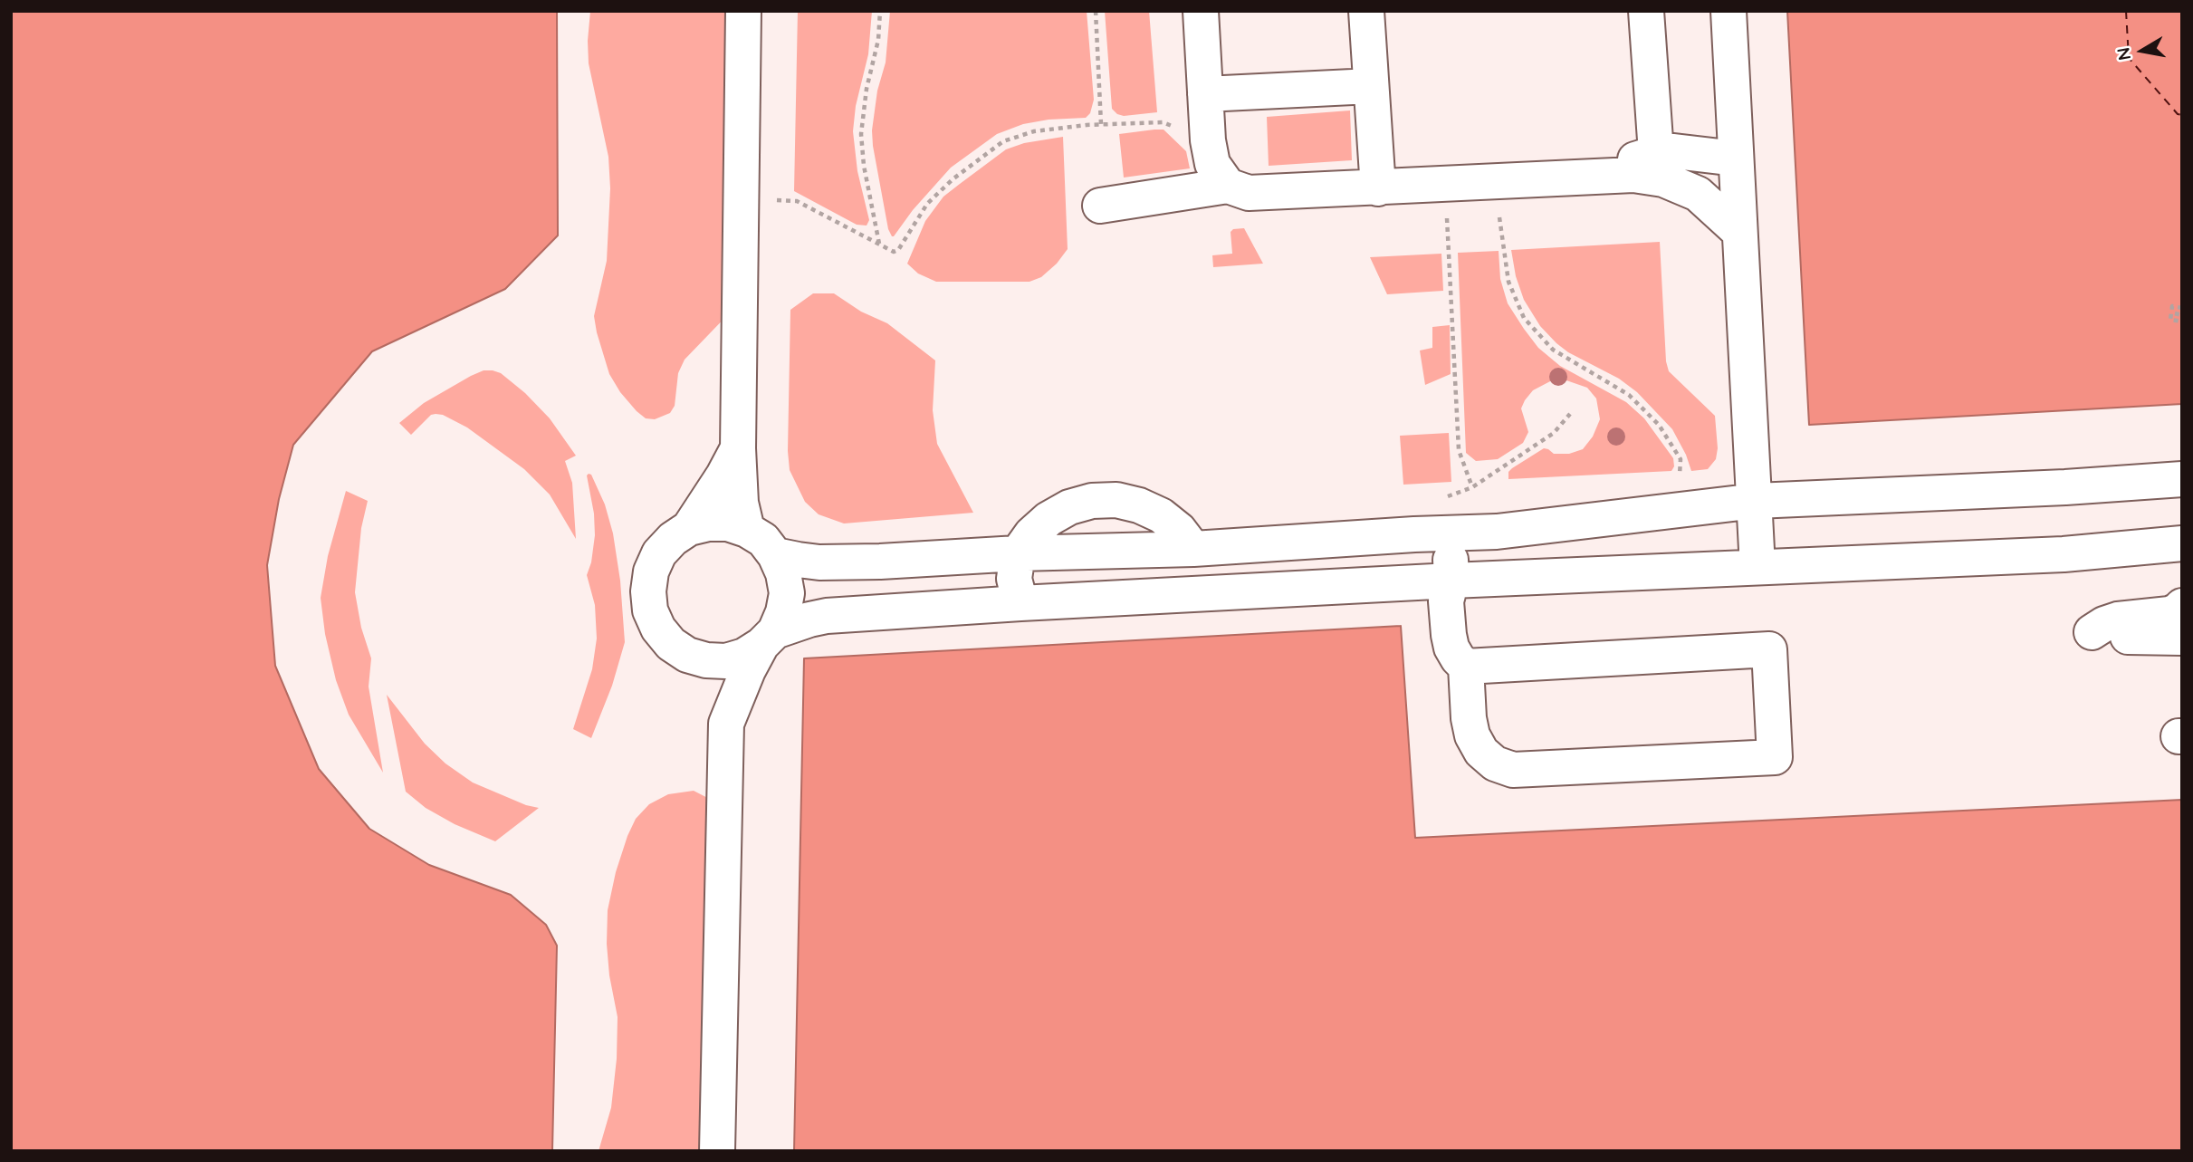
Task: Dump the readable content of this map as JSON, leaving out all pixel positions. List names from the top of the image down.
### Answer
{
  "north": "left"
}
